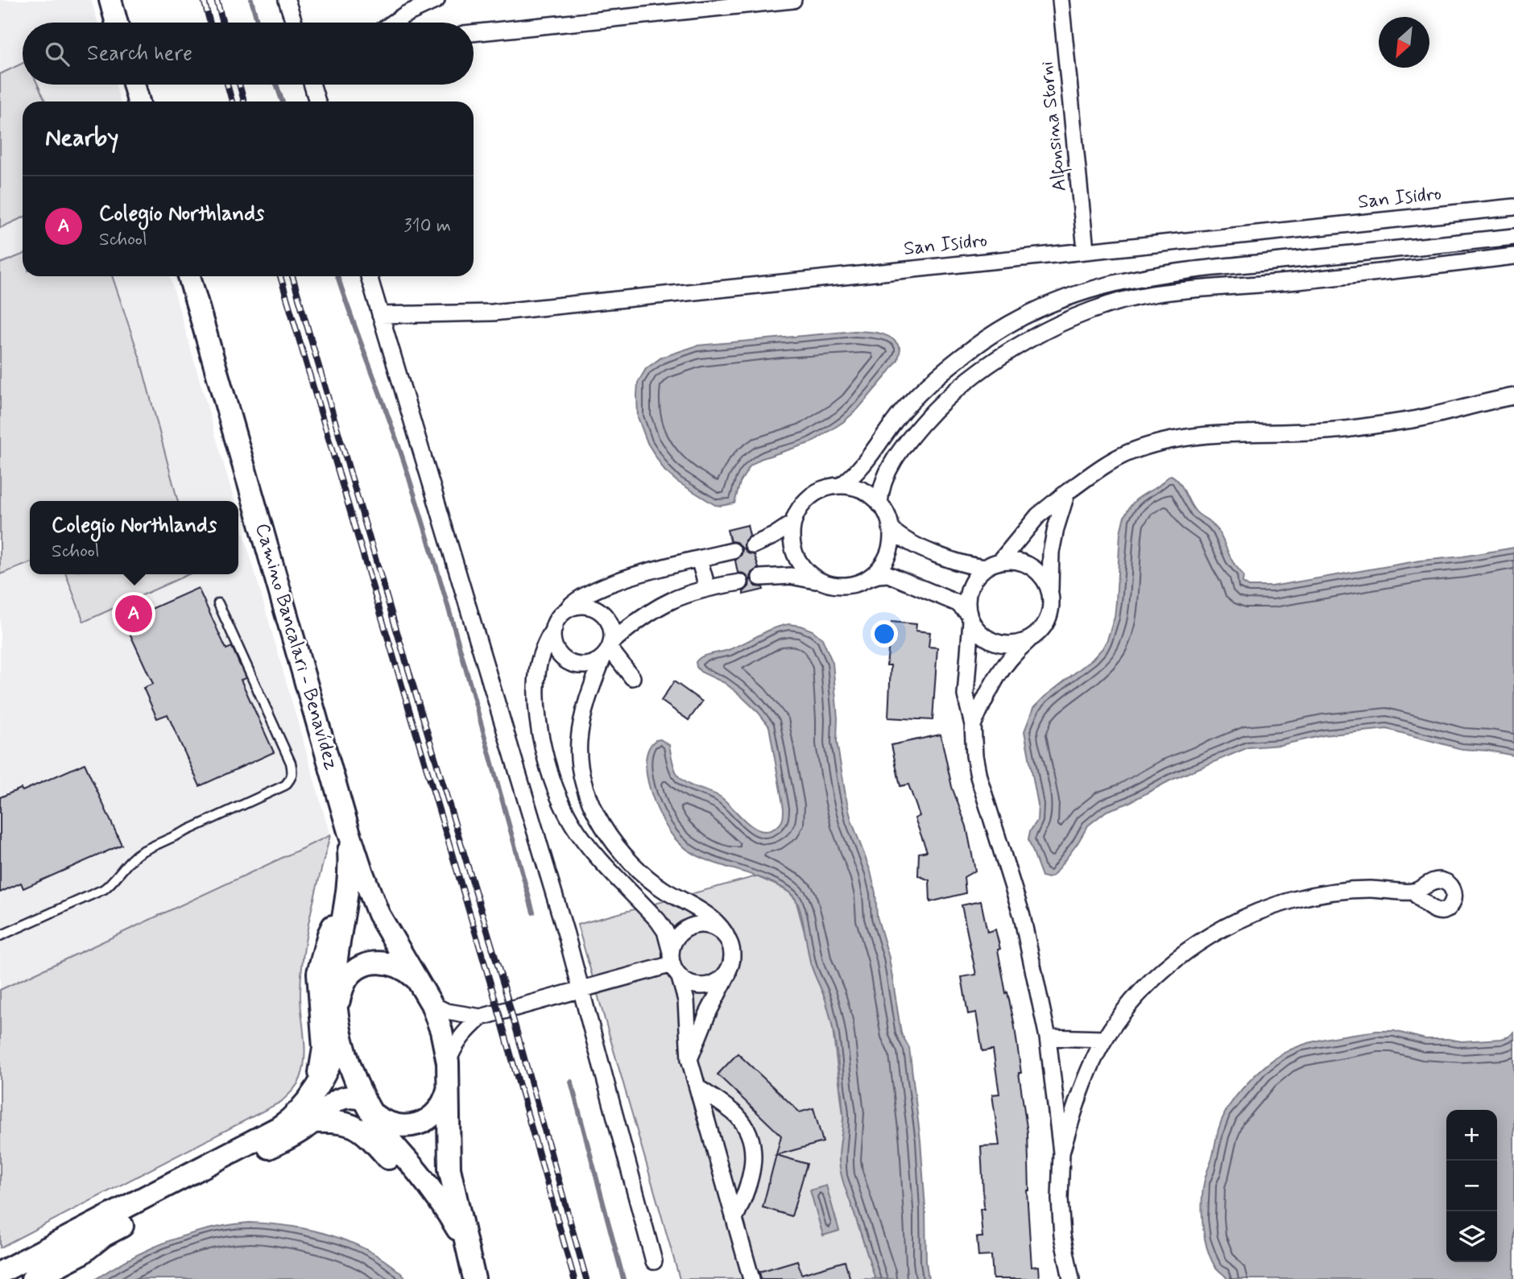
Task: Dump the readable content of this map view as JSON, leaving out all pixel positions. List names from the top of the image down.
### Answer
{
  "streets": {
    "main road": ["Camino Bancalari - Benavídez"],
    "street": ["Alfonsina Storni", "San Isidro"]
  },
  "crossings": [
    ["Alfonsina Storni", "San Isidro"]
  ],
  "north": "bottom left",
  "page": {
    "search": "Search here",
    "heading": "Nearby",
    "list": [
      {
        "mark": "A",
        "name": "Colegio Northlands",
        "note": "School",
        "value": "310 m"
      }
    ],
    "popup": ["Colegio Northlands", "School"],
    "pins": "A",
    "map_buttons": ["+", "−"]
  }
}
